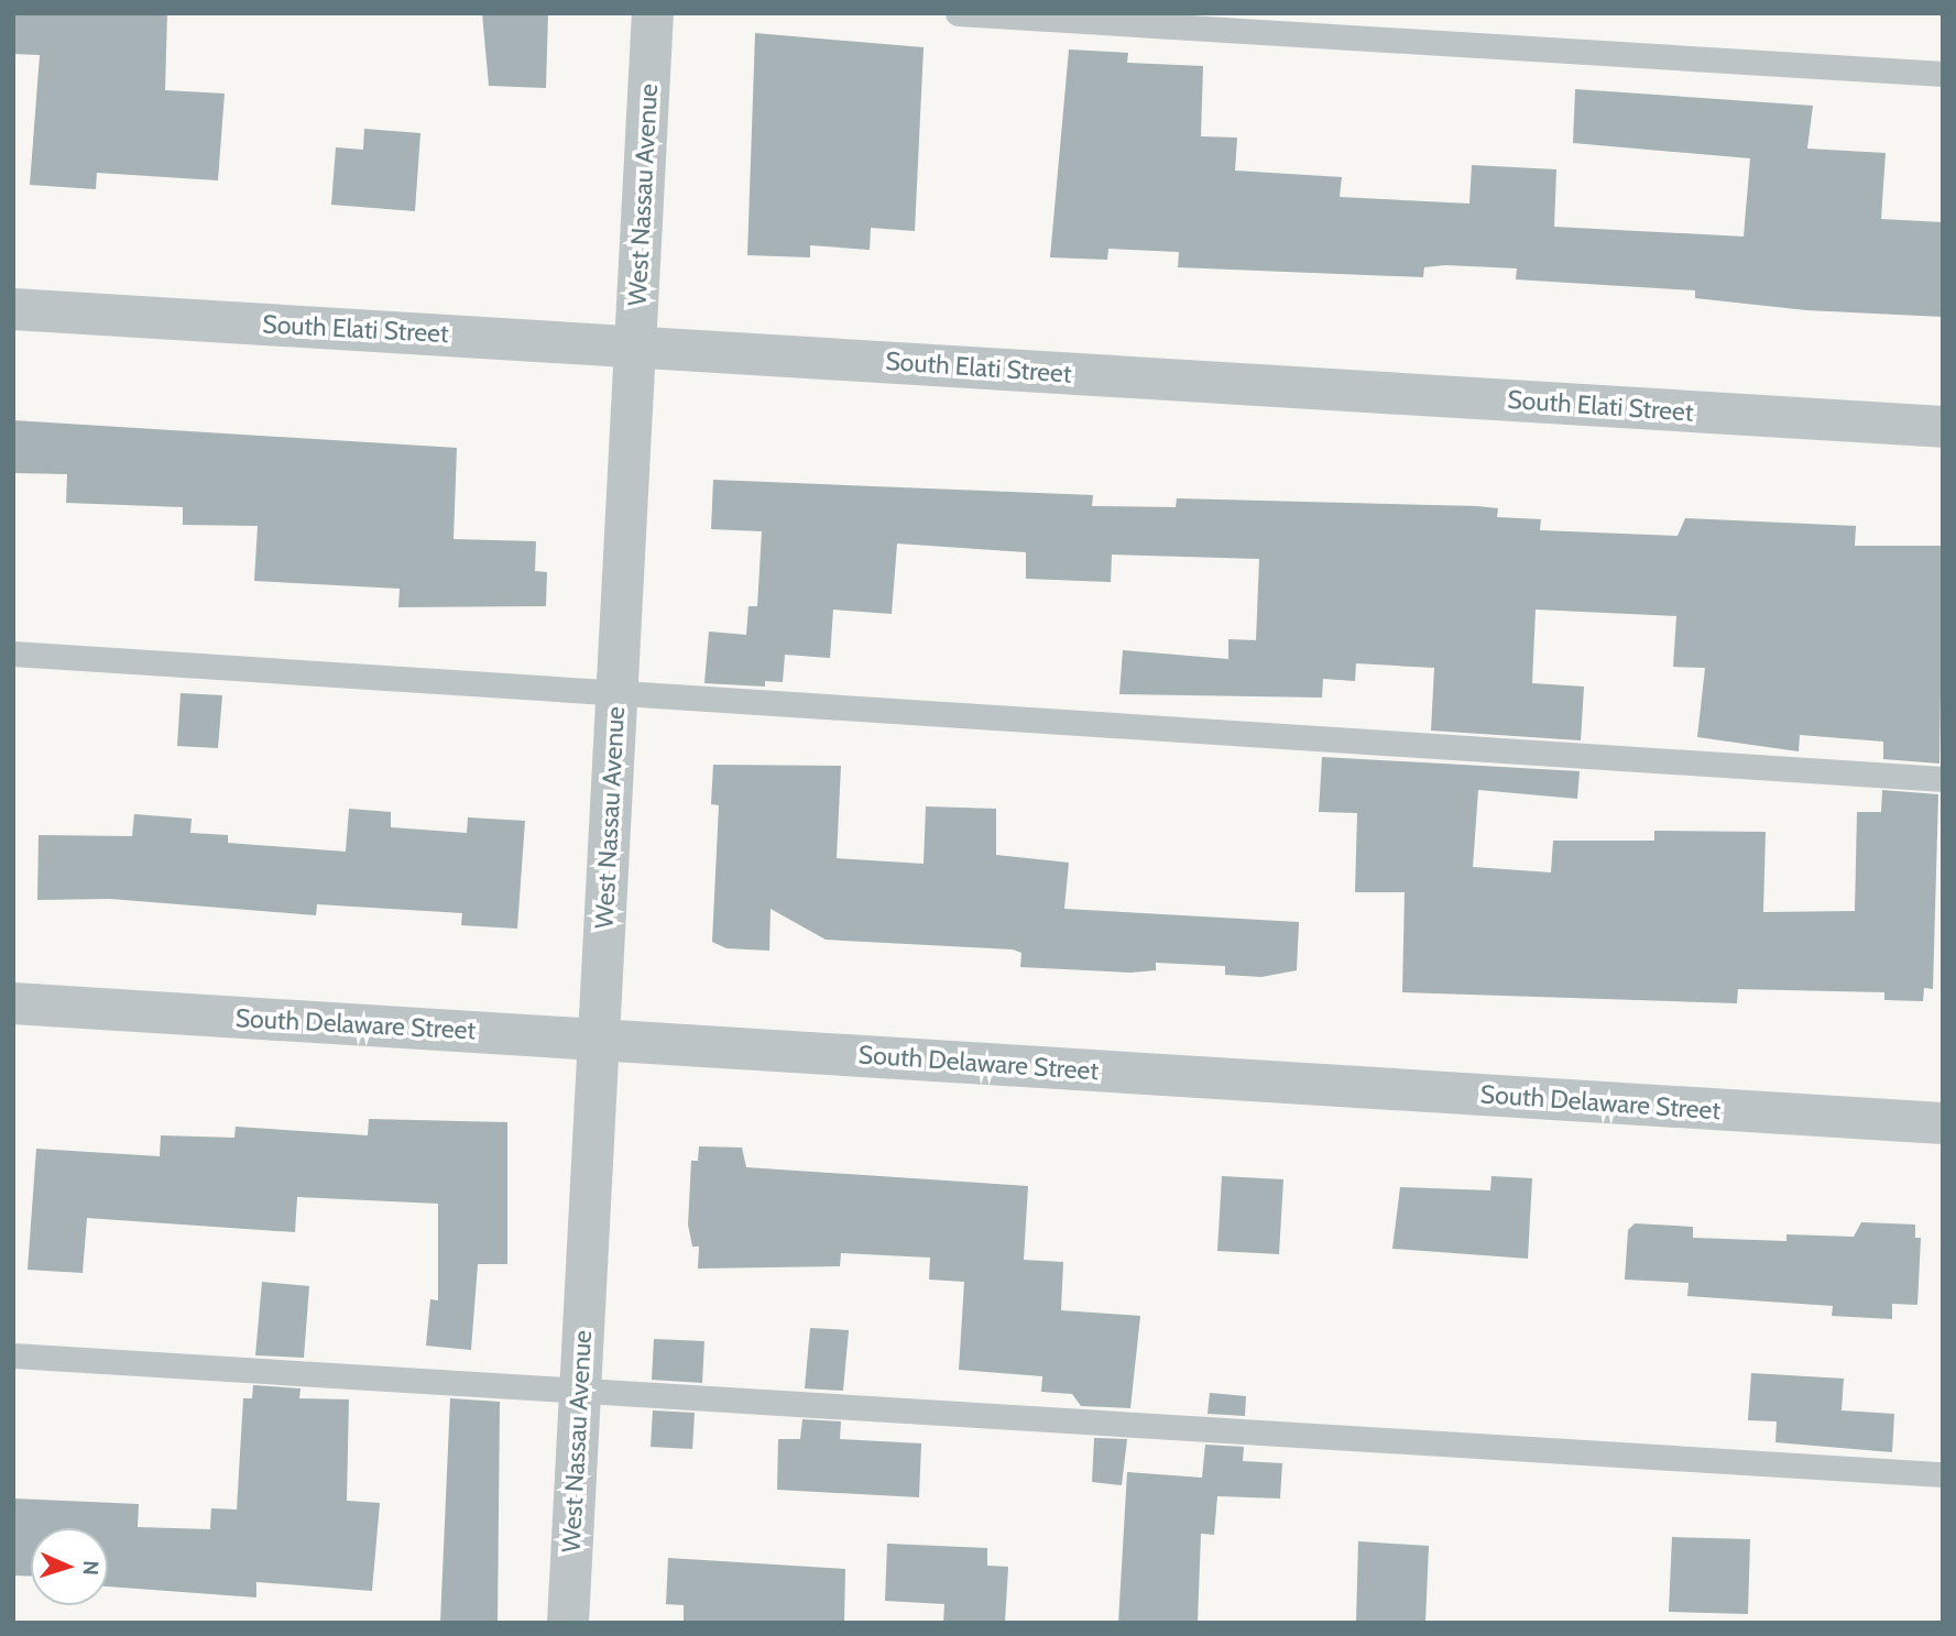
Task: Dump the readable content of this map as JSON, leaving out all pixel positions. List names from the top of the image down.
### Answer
{
  "streets": {
    "street": ["West Nassau Avenue", "South Elati Street", "South Delaware Street"]
  },
  "crossings": [
    ["West Nassau Avenue", "South Elati Street"],
    ["West Nassau Avenue", "South Delaware Street"]
  ],
  "north": "right"
}
